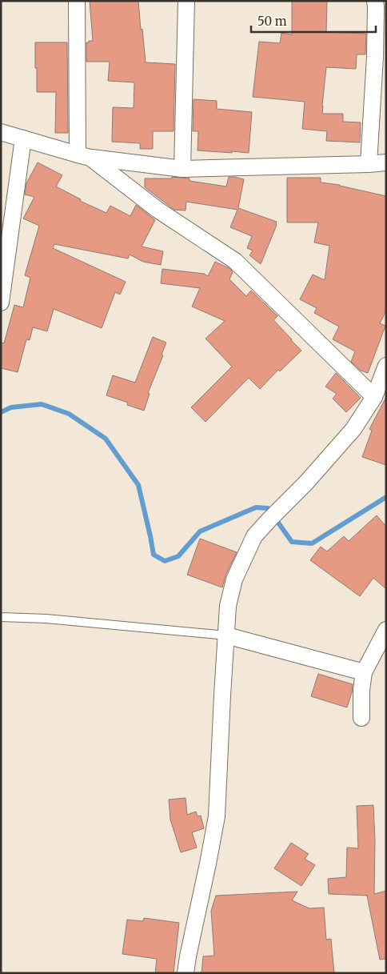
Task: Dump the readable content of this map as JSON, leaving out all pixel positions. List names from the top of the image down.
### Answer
{
  "scale_bar": "50 m"
}
